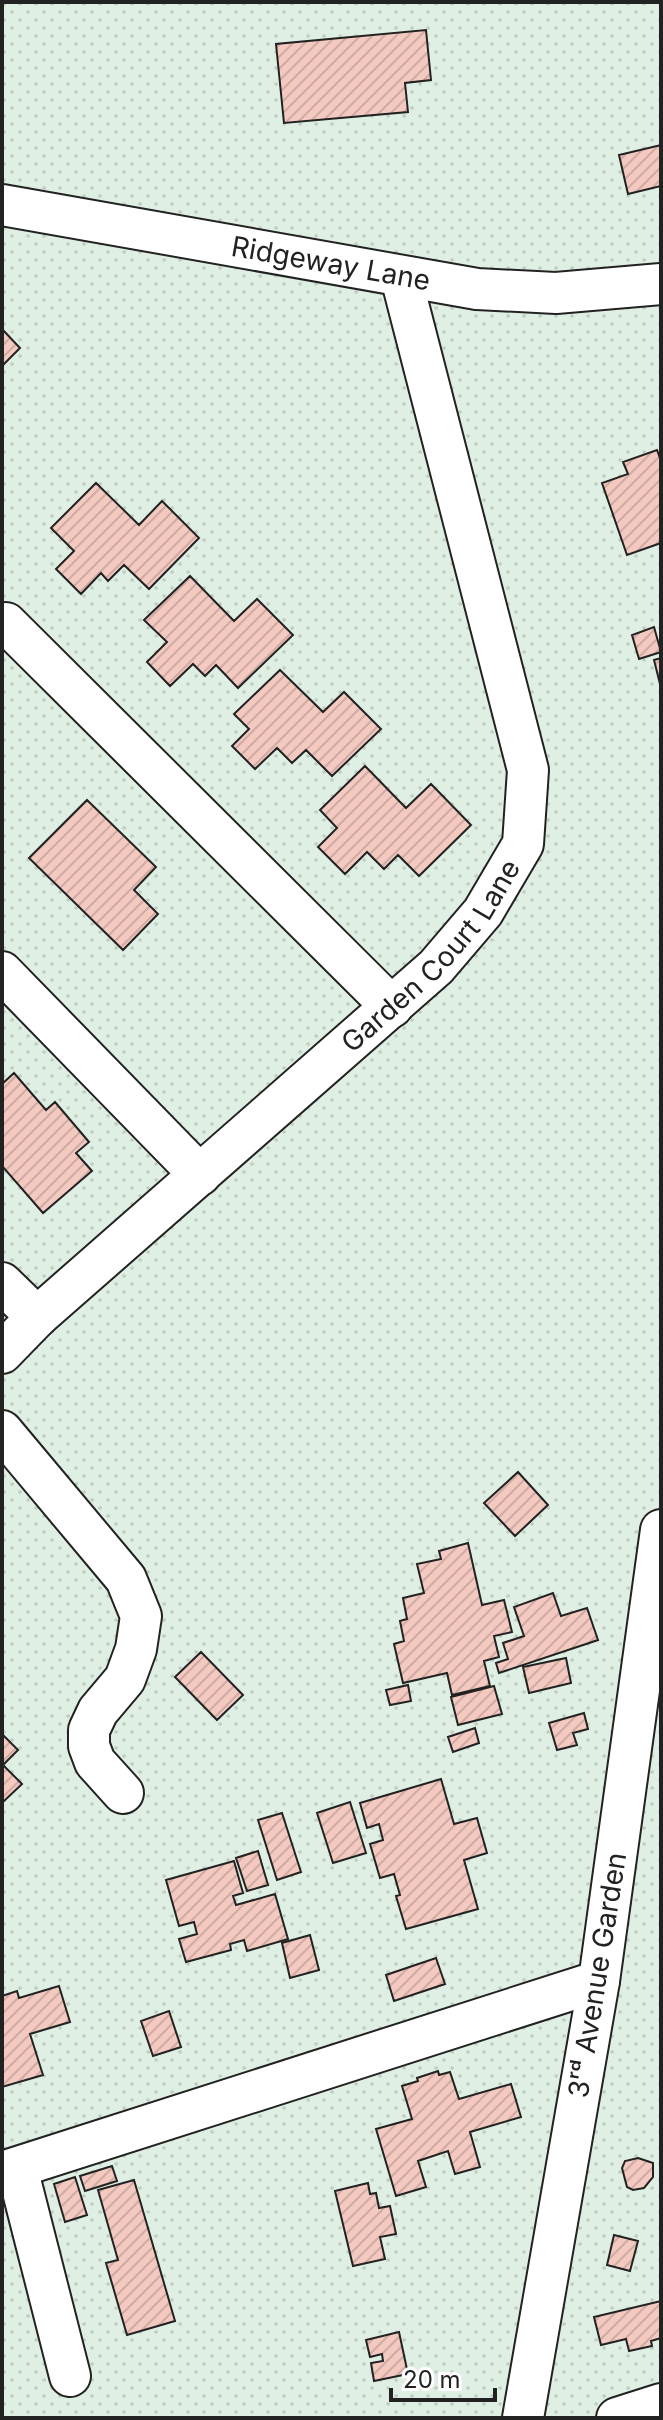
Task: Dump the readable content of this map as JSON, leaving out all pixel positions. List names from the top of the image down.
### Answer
{
  "streets": {
    "street": ["Ridgeway Lane", "Garden Court Lane", "3ʳᵈ Avenue Garden"]
  },
  "crossings": [
    ["Ridgeway Lane", "Garden Court Lane"]
  ],
  "scale_bar": "20 m"
}
